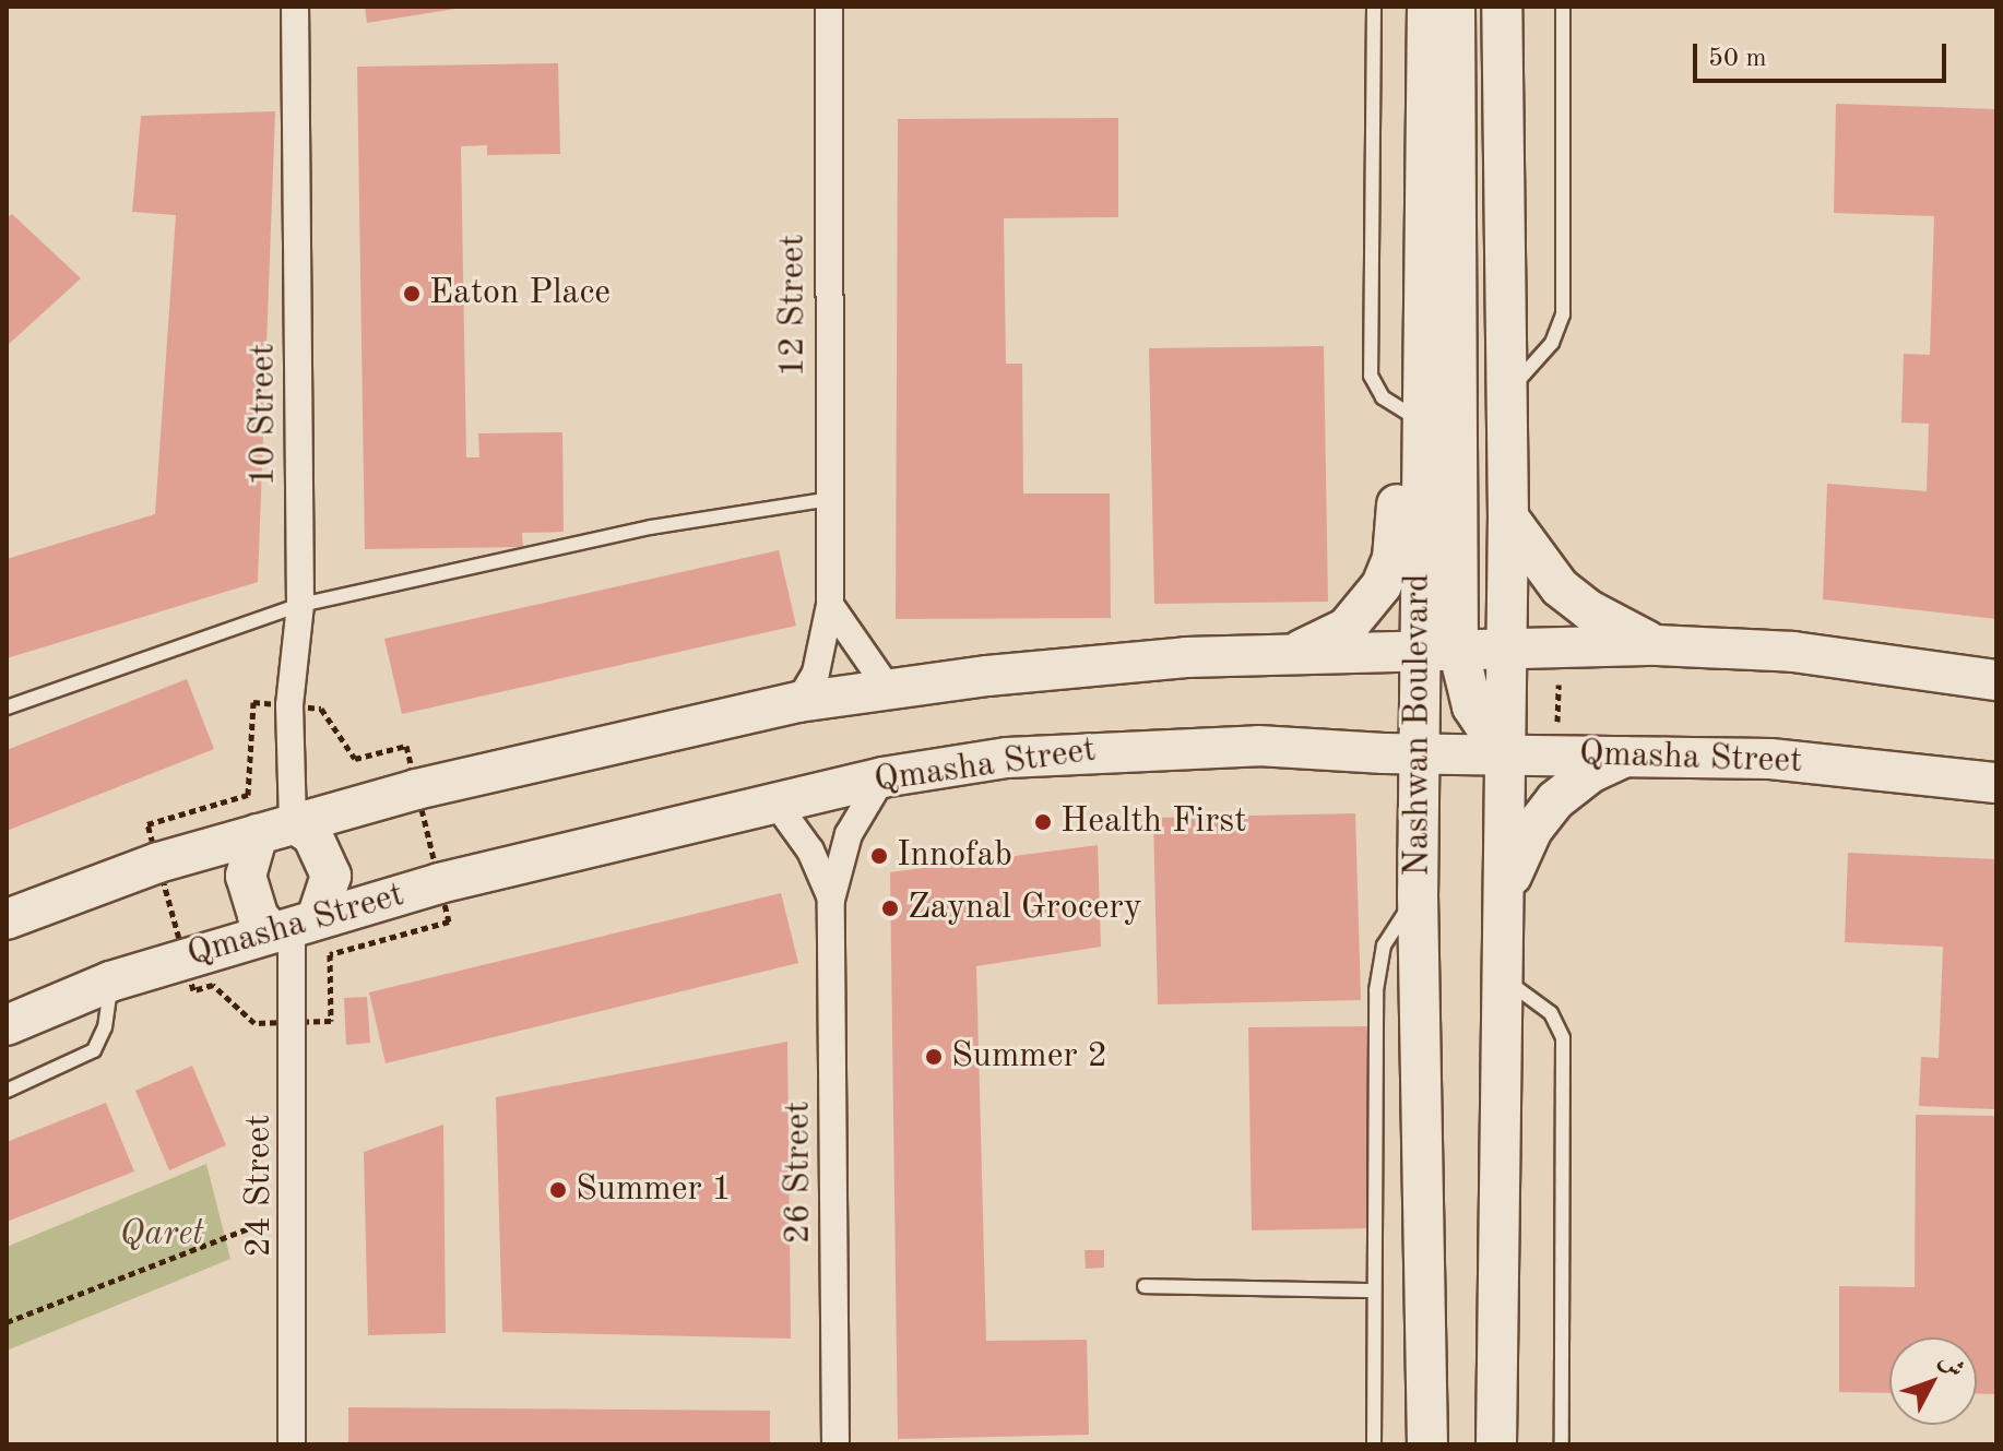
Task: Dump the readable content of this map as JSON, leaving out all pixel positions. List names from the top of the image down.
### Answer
{
  "streets": {
    "street": [
      "12 Street",
      "10 Street",
      "Nashwan Boulevard",
      "Qmasha Street",
      "26 Street",
      "24 Street"
    ]
  },
  "crossings": [
    ["10 Street", "Qmasha Street"],
    ["10 Street", "24 Street"],
    ["Nashwan Boulevard", "Qmasha Street"],
    ["Qmasha Street", "26 Street"],
    ["Qmasha Street", "24 Street"]
  ],
  "parks": ["Qaret"],
  "places": [
    "Eaton Place",
    "Health First",
    "Innofab",
    "Zaynal Grocery",
    "Summer 2",
    "Summer 1"
  ],
  "scale_bar": "50 m",
  "north": "top right"
}
